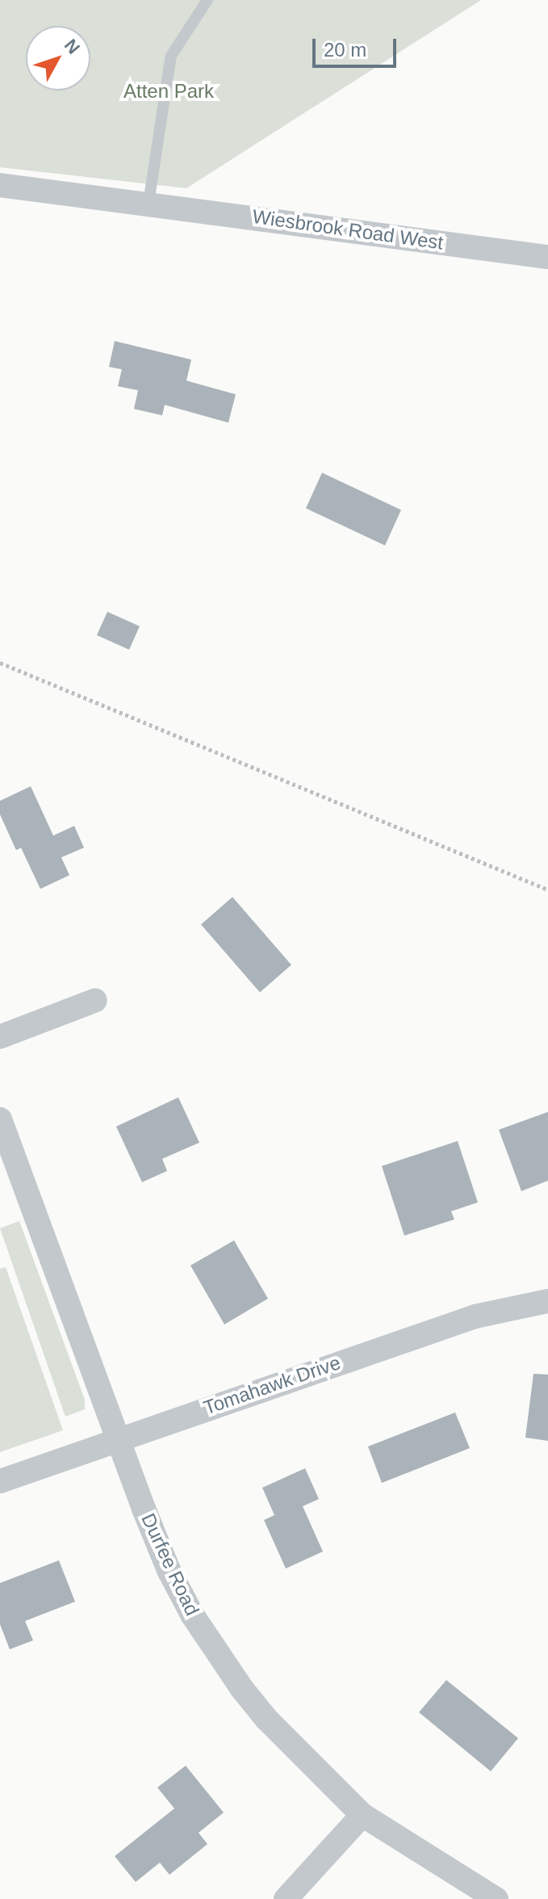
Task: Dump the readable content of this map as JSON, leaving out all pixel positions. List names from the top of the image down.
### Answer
{
  "streets": {
    "street": ["Wiesbrook Road West", "Tomahawk Drive", "Durfee Road"]
  },
  "crossings": [
    ["Tomahawk Drive", "Durfee Road"]
  ],
  "parks": ["Atten Park"],
  "scale_bar": "20 m",
  "north": "top right"
}
